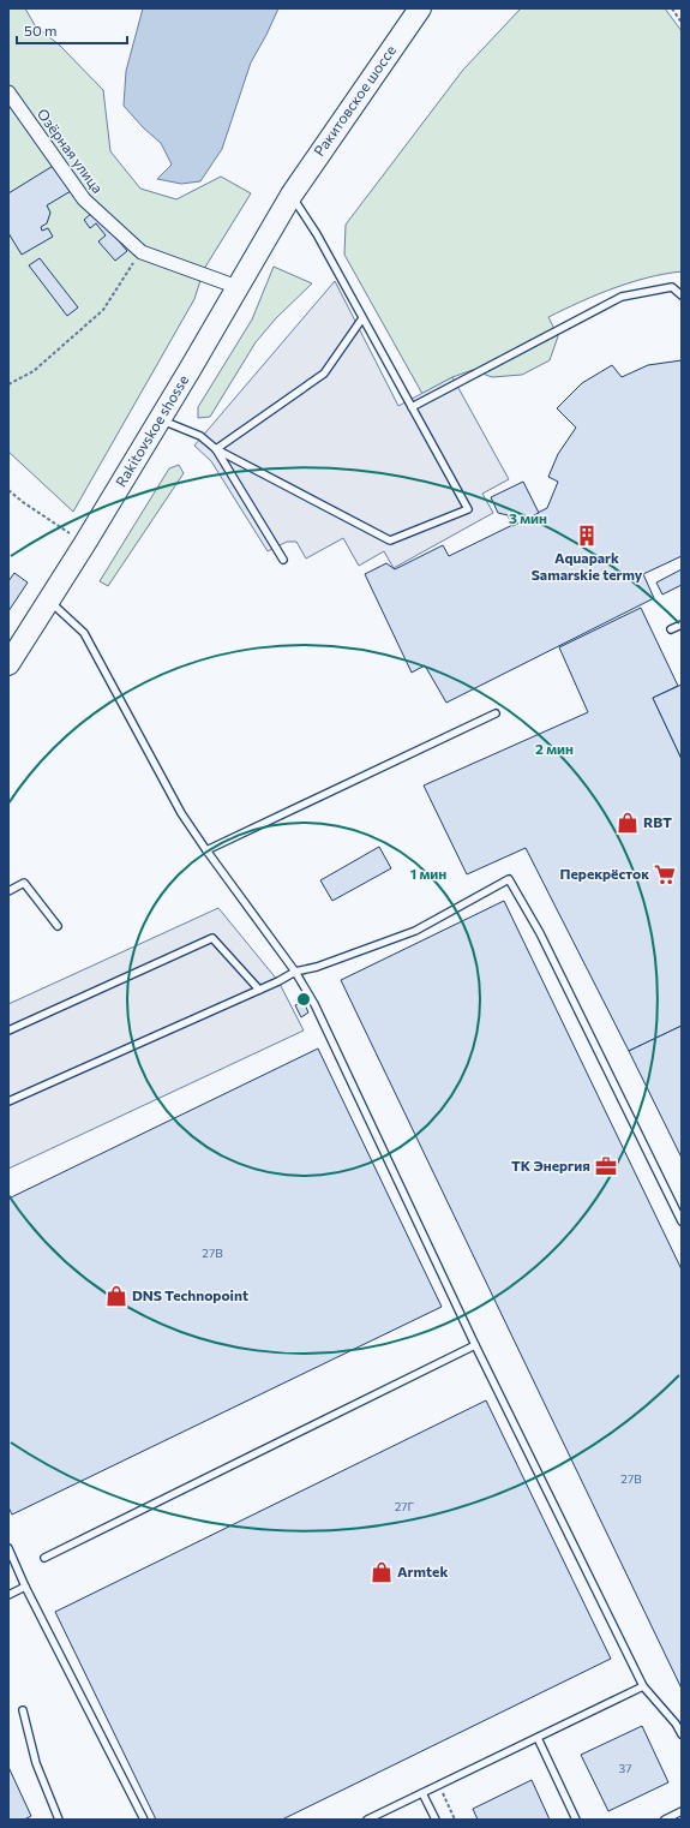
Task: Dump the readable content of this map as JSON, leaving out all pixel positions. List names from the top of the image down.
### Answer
{
  "streets": {
    "main road": ["Ракитовское шоссе", "Rakitovskoe shosse"],
    "street": ["Озёрная улица"]
  },
  "crossings": [
    ["Ракитовское шоссе", "Rakitovskoe shosse"],
    ["Озёрная улица", "Rakitovskoe shosse"]
  ],
  "places": {
    "building": ["Aquapark Samarskie termy"],
    "shop": ["RBT", "DNS Technopoint", "Armtek"],
    "supermarket": ["Перекрёсток"],
    "office": ["ТК Энергия"]
  },
  "house_numbers": [
    "27В",
    "27В",
    "27Г",
    "37"
  ],
  "scale_bar": "50 m",
  "rings": ["3 мин", "2 мин", "1 мин"]
}
